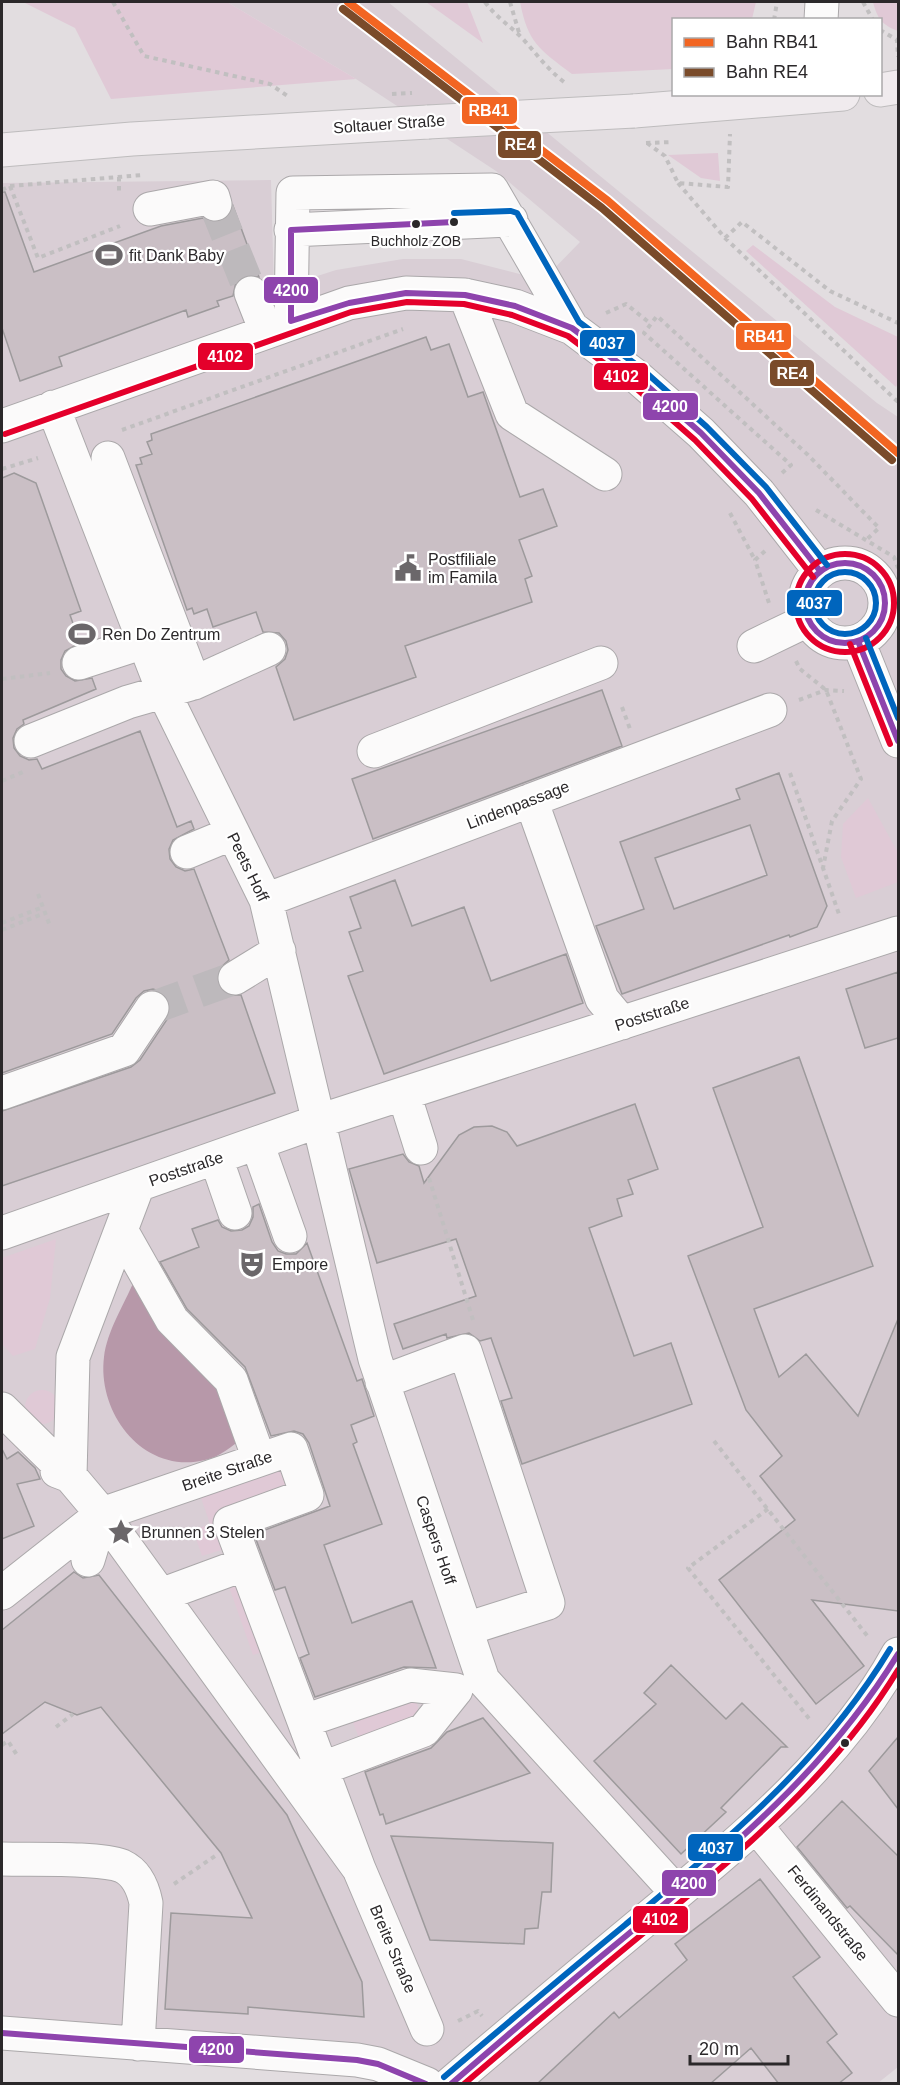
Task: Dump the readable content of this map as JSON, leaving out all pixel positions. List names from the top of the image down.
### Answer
{
  "streets": {
    "main road": ["Soltauer Straße"],
    "street": [
      "Lindenpassage",
      "Peets Hoff",
      "Poststraße",
      "Breite Straße",
      "Caspers Hoff",
      "Ferdinandstraße"
    ]
  },
  "crossings": [
    ["Lindenpassage", "Peets Hoff"],
    ["Peets Hoff", "Poststraße"],
    ["Peets Hoff", "Caspers Hoff"],
    ["Poststraße", "Caspers Hoff"]
  ],
  "places": {
    "other": ["Buchholz ZOB"],
    "sports": ["fit Dank Baby", "Ren Do Zentrum"],
    "public building": ["Postfiliale im Famila"],
    "theatre": ["Empore"],
    "place": ["Brunnen 3 Stelen"]
  },
  "lines": [
    "rail line RB41",
    "rail line RE4",
    "transit line 4037",
    "transit line 4200",
    "transit line 4102"
  ],
  "legend": ["Bahn RB41", "Bahn RE4"],
  "scale_bar": "20 m"
}
